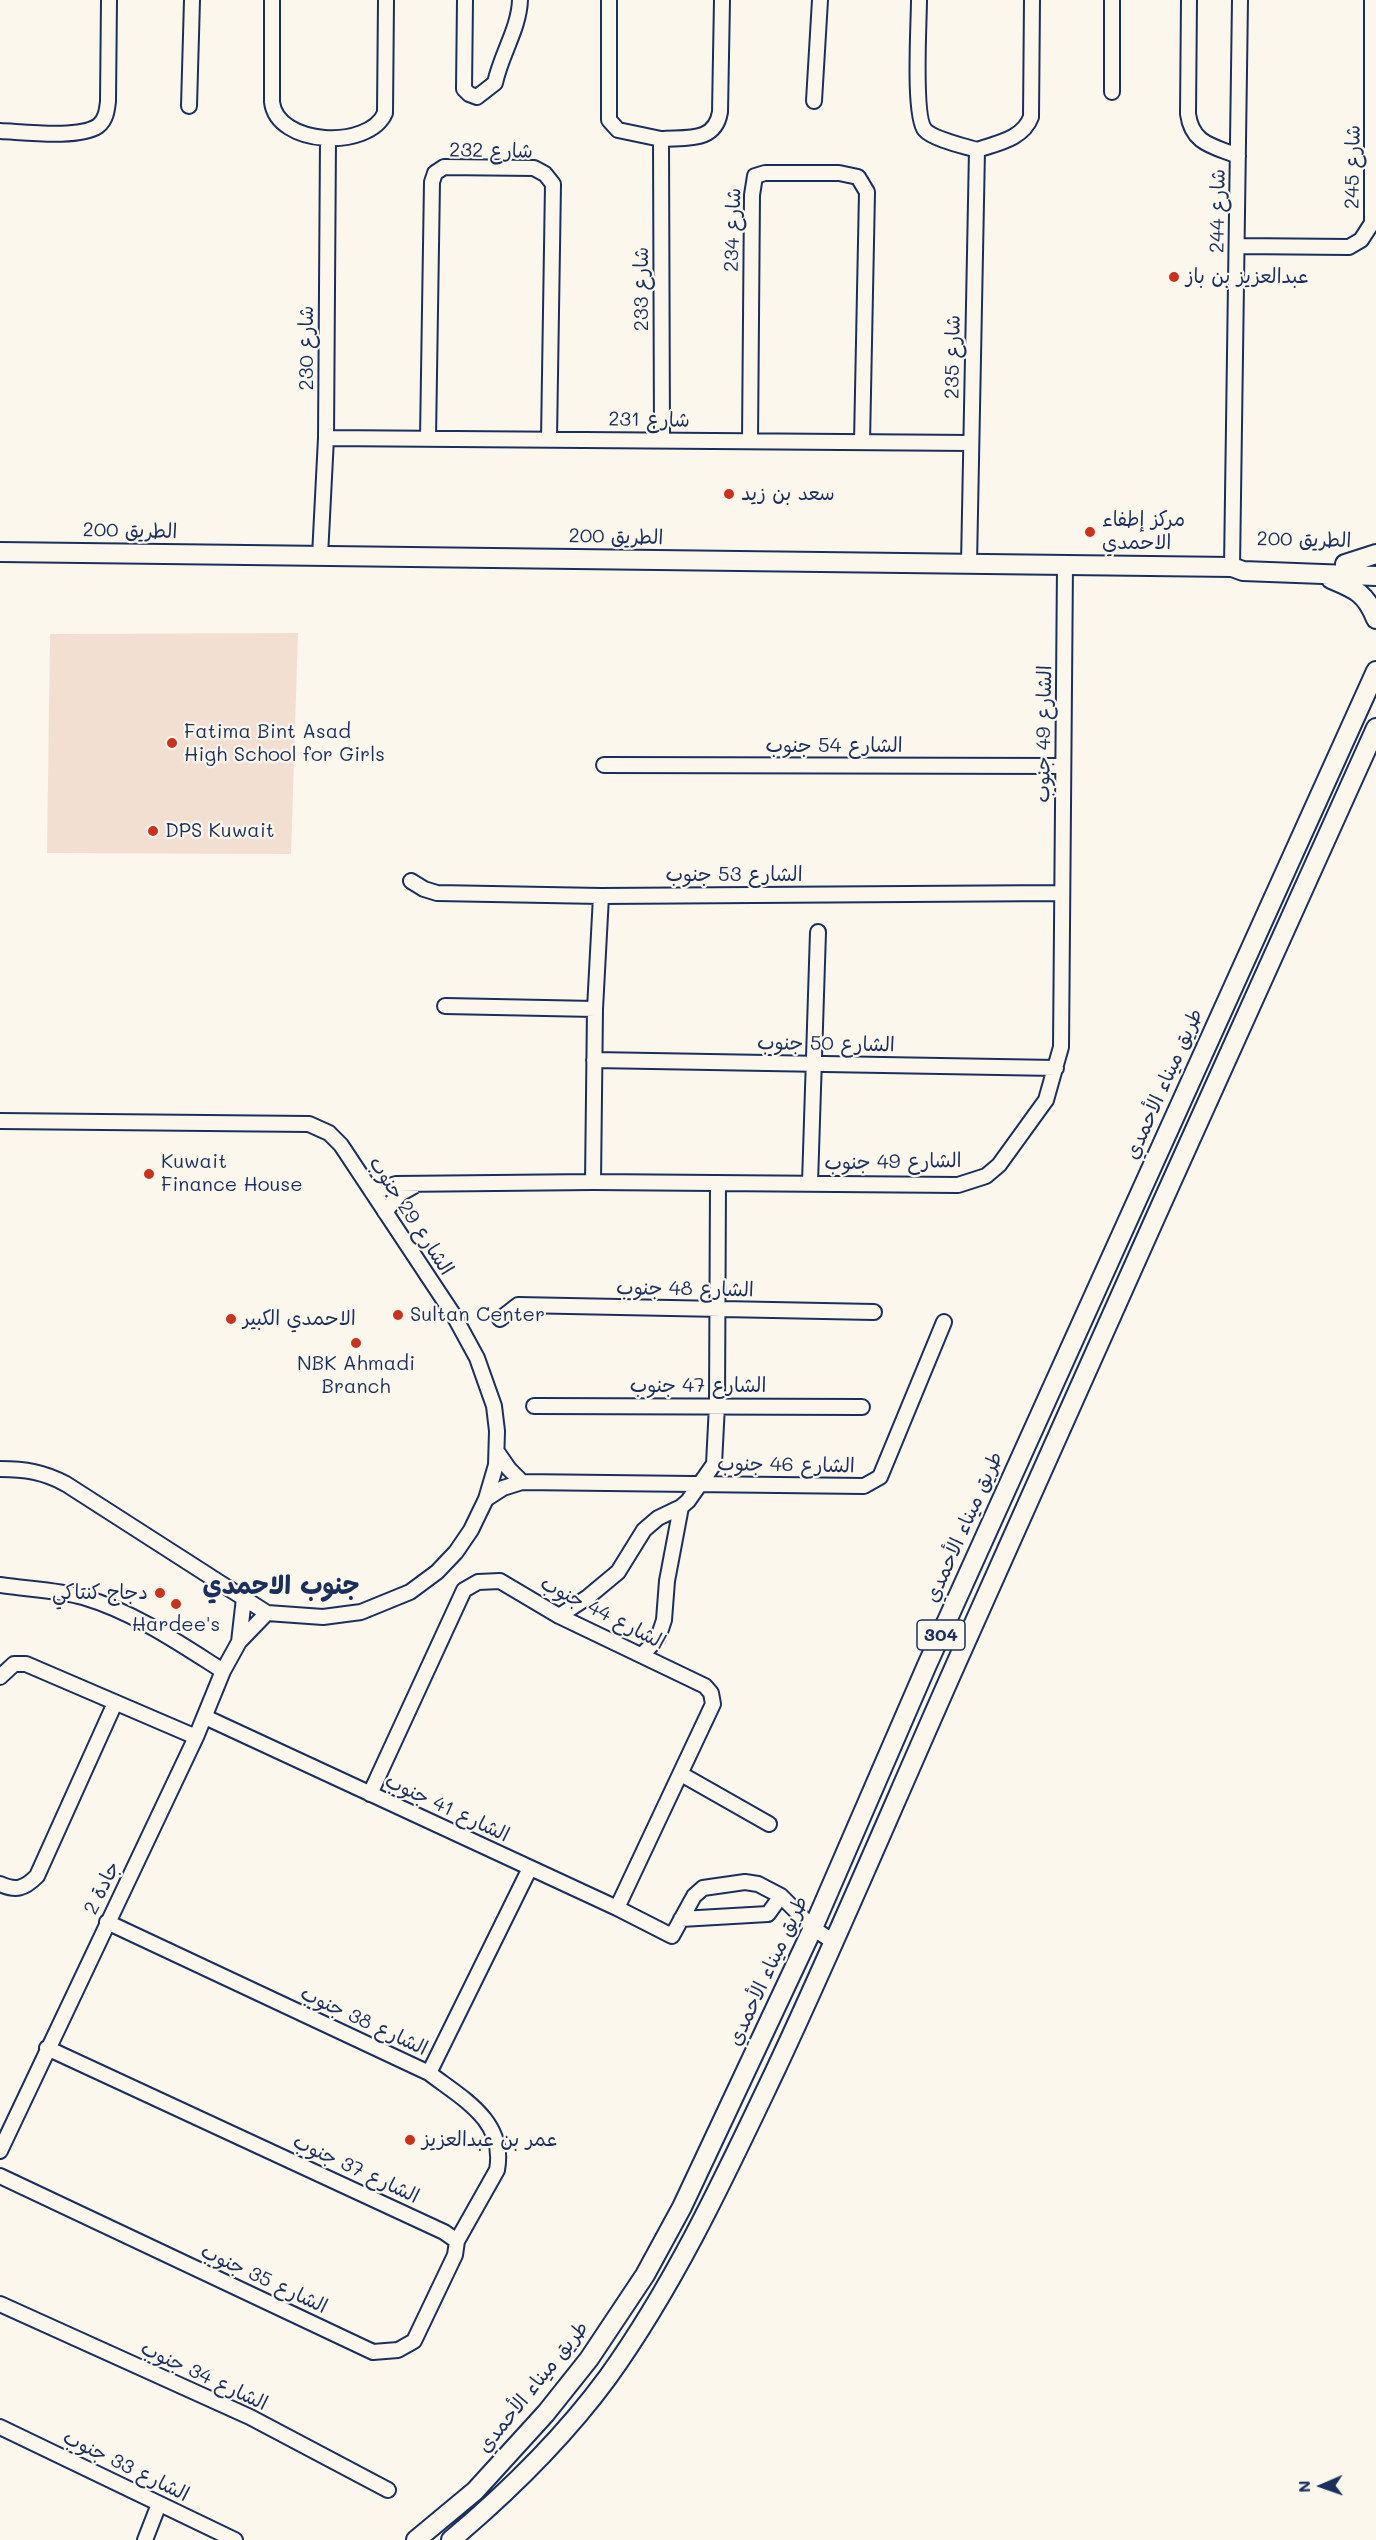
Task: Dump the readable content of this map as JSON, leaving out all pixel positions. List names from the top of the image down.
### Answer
{
  "streets": {
    "main road": ["الطريق 200", "طريق ميناء الأحمدي", "304"],
    "street": [
      "شارع 232",
      "شارع 245",
      "شارع 244",
      "شارع 234",
      "شارع 233",
      "شارع 230",
      "شارع 235",
      "شارع 231",
      "الشارع 49 جنوب",
      "الشارع 54 جنوب",
      "الشارع 53 جنوب",
      "الشارع 50 جنوب",
      "الشارع 29 جنوب",
      "الشارع 48 جنوب",
      "الشارع 47 جنوب",
      "الشارع 46 جنوب",
      "الشارع 44 جنوب",
      "الشارع 41 جنوب",
      "جادة 2",
      "الشارع 38 جنوب",
      "الشارع 37 جنوب",
      "الشارع 35 جنوب",
      "الشارع 34 جنوب",
      "الشارع 33 جنوب"
    ]
  },
  "crossings": [
    ["شارع 232", "شارع 231"],
    ["شارع 245", "شارع 244"],
    ["شارع 244", "الطريق 200"],
    ["شارع 234", "شارع 231"],
    ["شارع 233", "شارع 231"],
    ["شارع 230", "شارع 231"],
    ["شارع 230", "الطريق 200"],
    ["شارع 235", "شارع 231"],
    ["شارع 235", "الطريق 200"],
    ["الطريق 200", "الشارع 49 جنوب"],
    ["الشارع 49 جنوب", "الشارع 54 جنوب"],
    ["الشارع 49 جنوب", "الشارع 53 جنوب"],
    ["الشارع 49 جنوب", "الشارع 50 جنوب"],
    ["الشارع 49 جنوب", "الشارع 29 جنوب"],
    ["الشارع 29 جنوب", "الشارع 46 جنوب"],
    ["الشارع 29 جنوب", "جادة 2"],
    ["الشارع 44 جنوب", "الشارع 41 جنوب"],
    ["الشارع 41 جنوب", "جادة 2"],
    ["الشارع 41 جنوب", "الشارع 38 جنوب"],
    ["جادة 2", "الشارع 38 جنوب"],
    ["جادة 2", "الشارع 37 جنوب"],
    ["الشارع 37 جنوب", "الشارع 35 جنوب"]
  ],
  "districts": ["جنوب الاحمدي"],
  "places": [
    "عبدالعزيز بن باز",
    "سعد بن زيد",
    "مركز إطفاء الاحمدي",
    "Fatima Bint Asad High School for Girls",
    "DPS Kuwait",
    "Kuwait Finance House",
    "Sultan Center",
    "الاحمدي الكبير",
    "NBK Ahmadi Branch",
    "دجاج كنتاكي",
    "Hardee's",
    "عمر بن عبدالعزيز"
  ],
  "north": "left"
}
